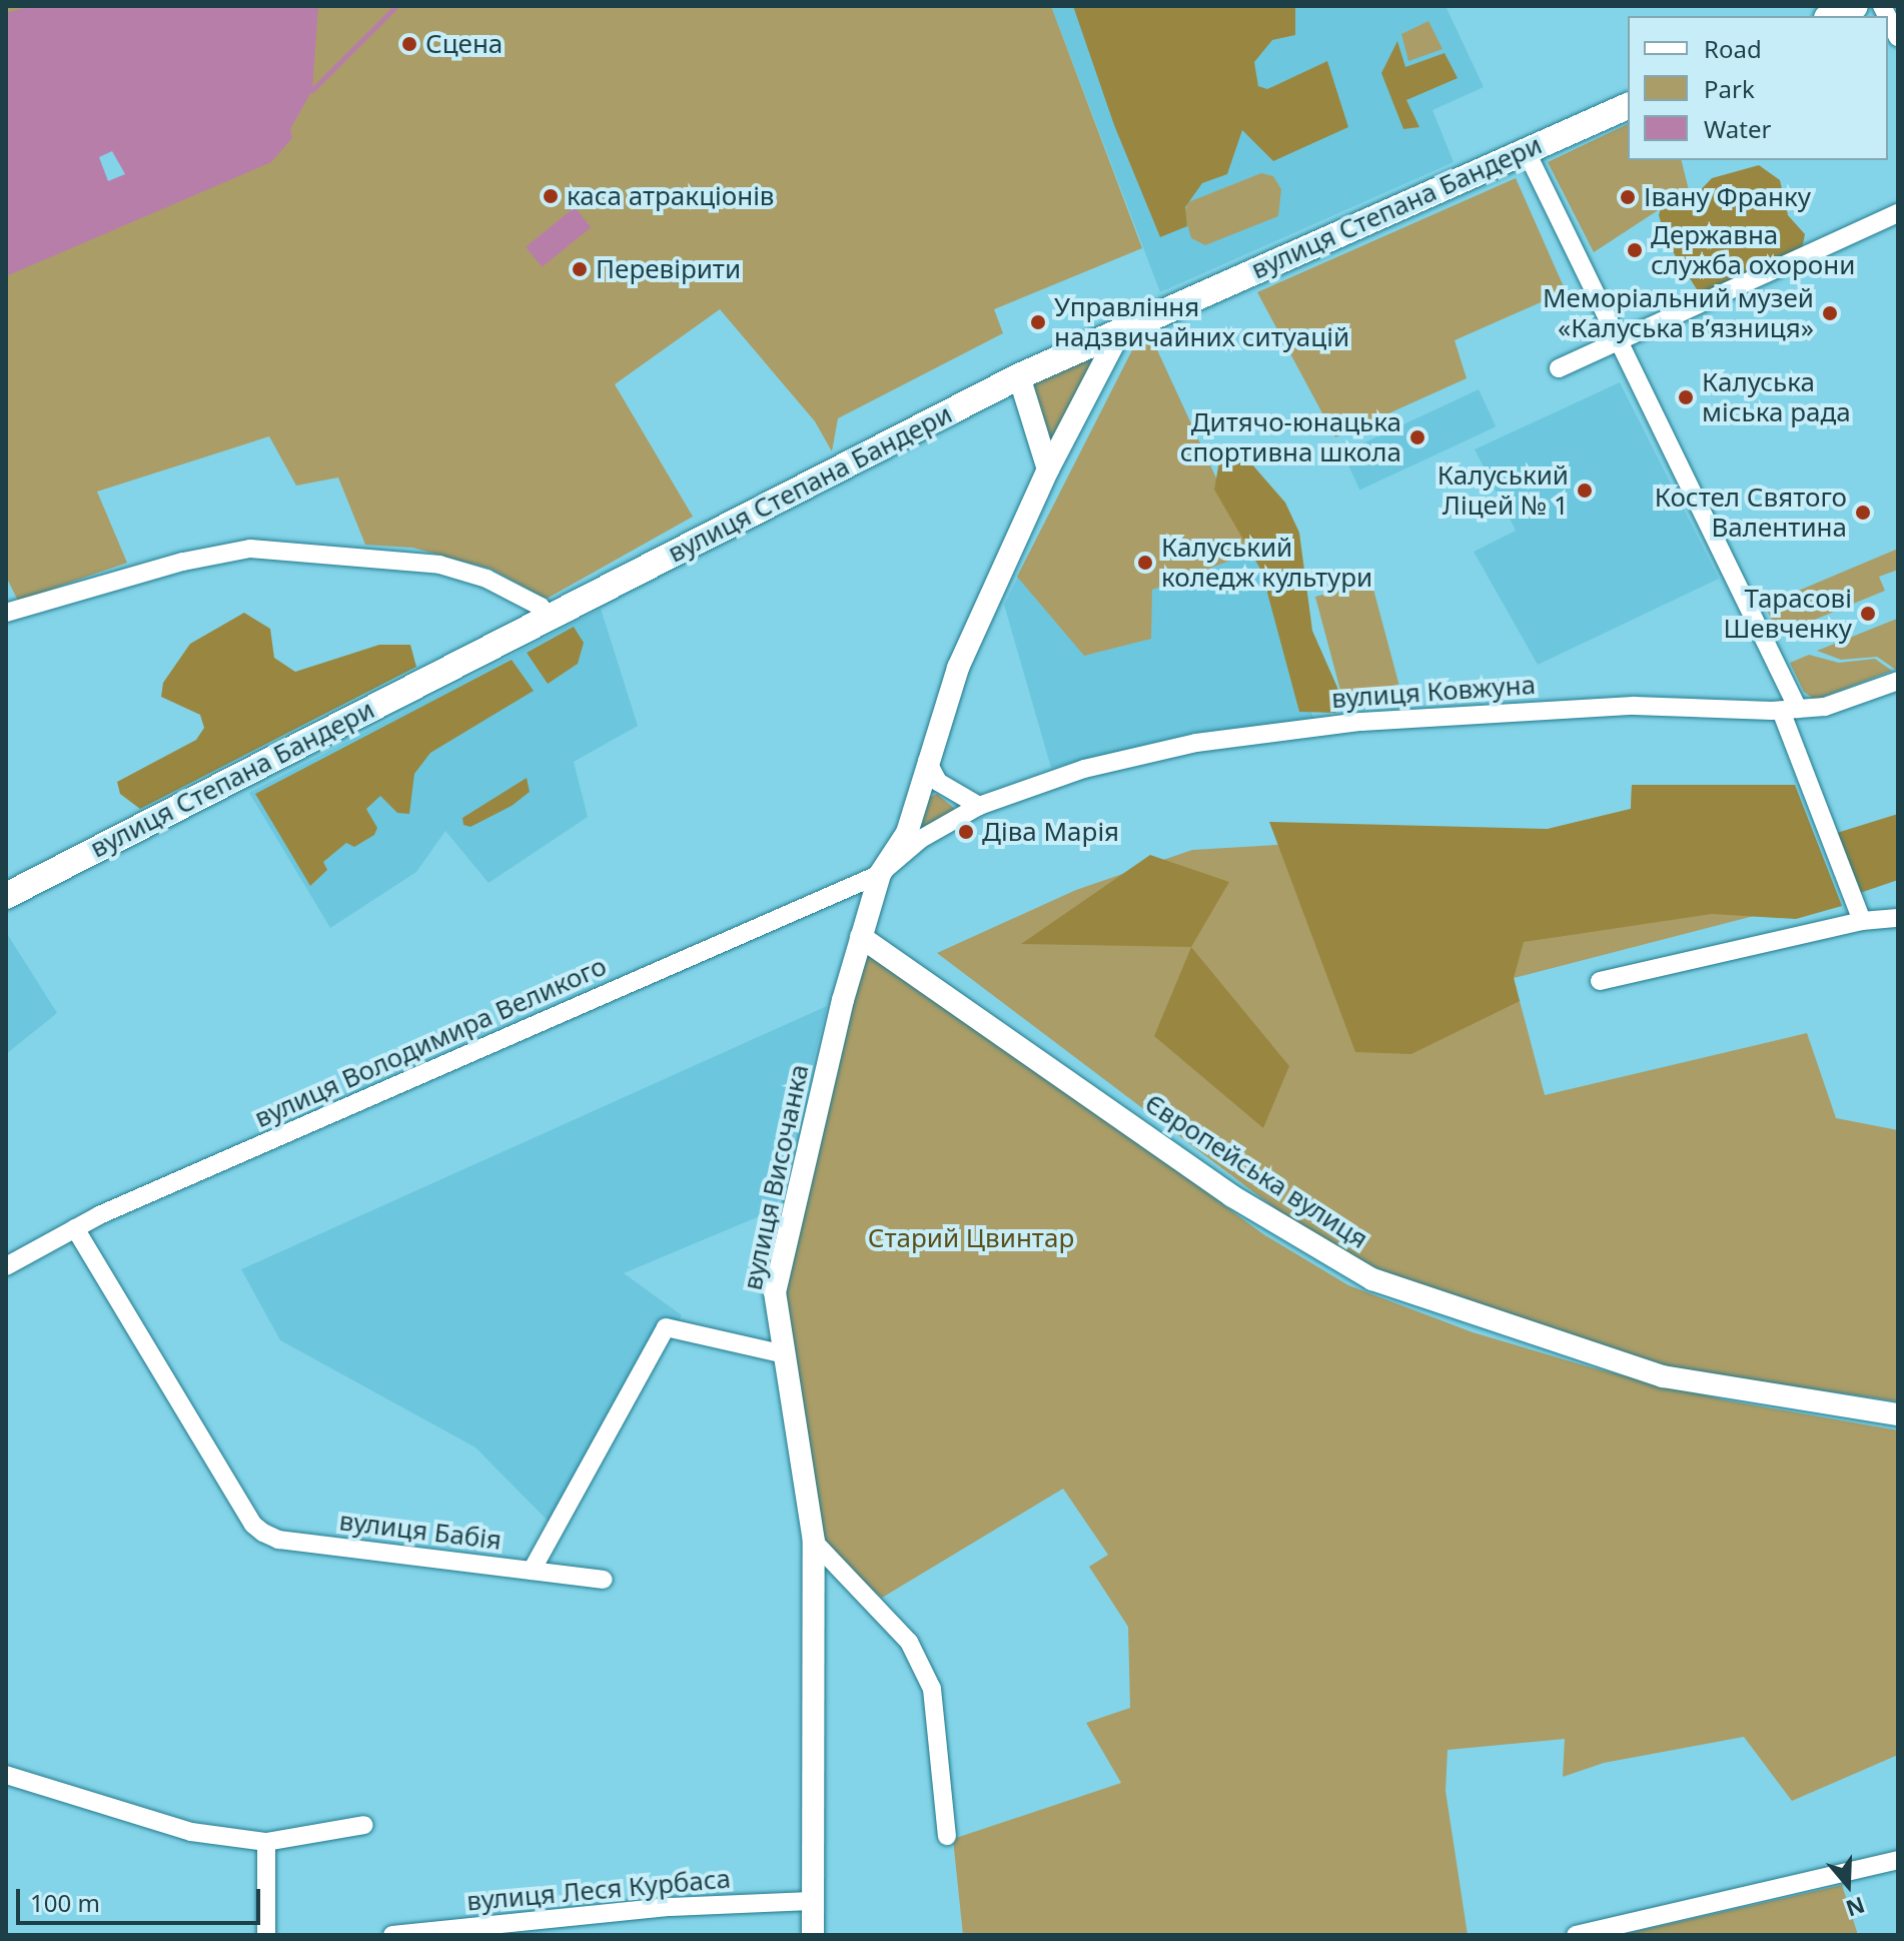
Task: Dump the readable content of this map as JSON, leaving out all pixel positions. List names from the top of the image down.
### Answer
{
  "streets": {
    "main road": ["вулиця Степана Бандери"],
    "street": [
      "вулиця Ковжуна",
      "вулиця Володимира Великого",
      "Європейська вулиця",
      "вулиця Височанка",
      "вулиця Бабія",
      "вулиця Леся Курбаса"
    ]
  },
  "crossings": [
    ["вулиця Степана Бандери", "вулиця Височанка"],
    ["вулиця Ковжуна", "вулиця Володимира Великого"],
    ["вулиця Ковжуна", "вулиця Височанка"],
    ["вулиця Володимира Великого", "вулиця Височанка"],
    ["вулиця Володимира Великого", "вулиця Бабія"],
    ["Європейська вулиця", "вулиця Височанка"],
    ["вулиця Височанка", "вулиця Бабія"],
    ["вулиця Височанка", "вулиця Леся Курбаса"]
  ],
  "parks": ["Старий Цвинтар"],
  "places": [
    "Сцена",
    "каса атракціонів",
    "Івану Франку",
    "Державна служба охорони",
    "Перевірити",
    "Меморіальний музей «Калуська в’язниця»",
    "Управління надзвичайних ситуацій",
    "Калуська міська рада",
    "Дитячо-юнацька спортивна школа",
    "Калуський Ліцей № 1",
    "Костел Святого Валентина",
    "Калуський коледж культури",
    "Тарасові Шевченку",
    "Діва Марія"
  ],
  "legend": ["Road", "Park", "Water"],
  "scale_bar": "100 m",
  "north": "bottom"
}
